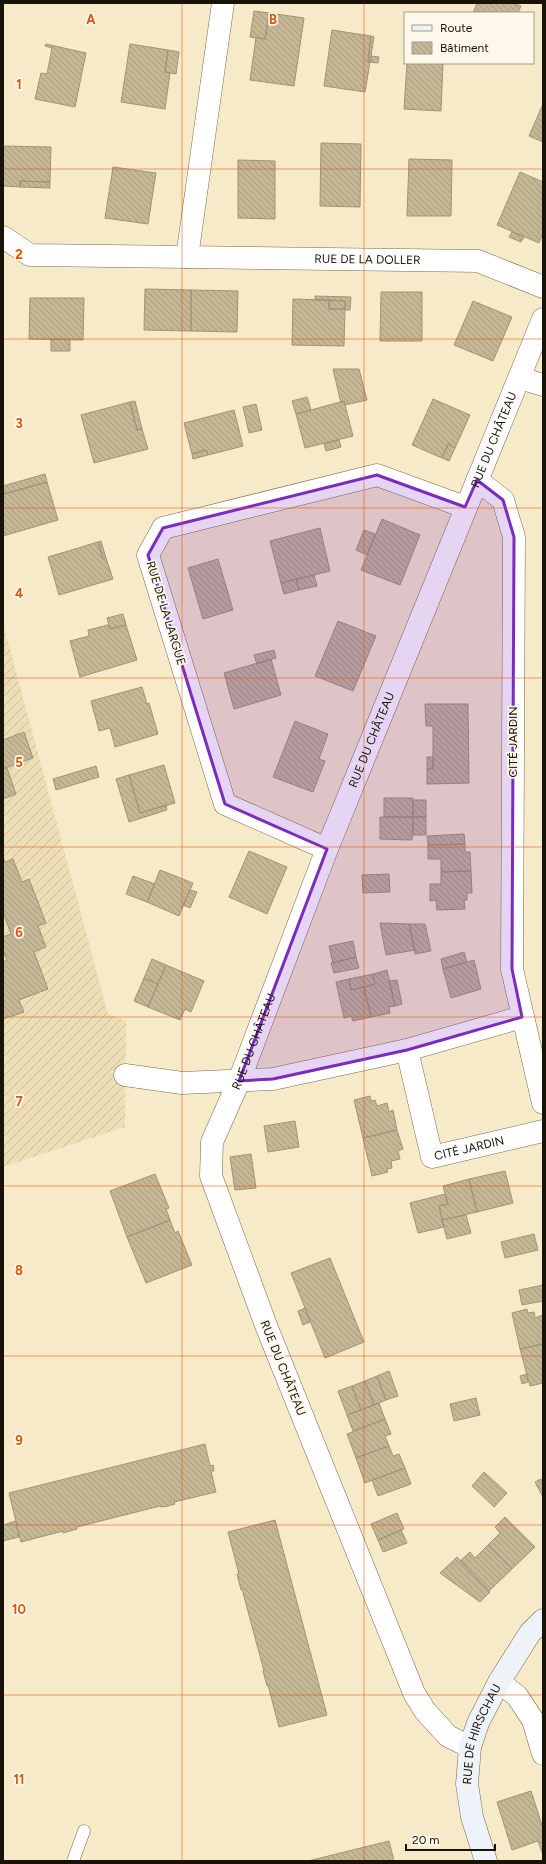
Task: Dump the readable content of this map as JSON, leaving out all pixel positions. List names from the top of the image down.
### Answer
{
  "streets": {
    "main road": ["RUE DE HIRSCHAU"],
    "street": [
      "RUE DE LA DOLLER",
      "RUE DU CHÂTEAU",
      "RUE DE LA LARGUE",
      "CITÉ JARDIN"
    ]
  },
  "crossings": [
    ["RUE DU CHÂTEAU", "RUE DE LA LARGUE"],
    ["RUE DU CHÂTEAU", "CITÉ JARDIN"],
    ["RUE DU CHÂTEAU", "RUE DE HIRSCHAU"]
  ],
  "legend": ["Route", "Bâtiment"],
  "scale_bar": "20 m",
  "grid": {
    "columns": ["A", "B"],
    "rows": [
      "1",
      "2",
      "3",
      "4",
      "5",
      "6",
      "7",
      "8",
      "9",
      "10",
      "11"
    ]
  }
}
